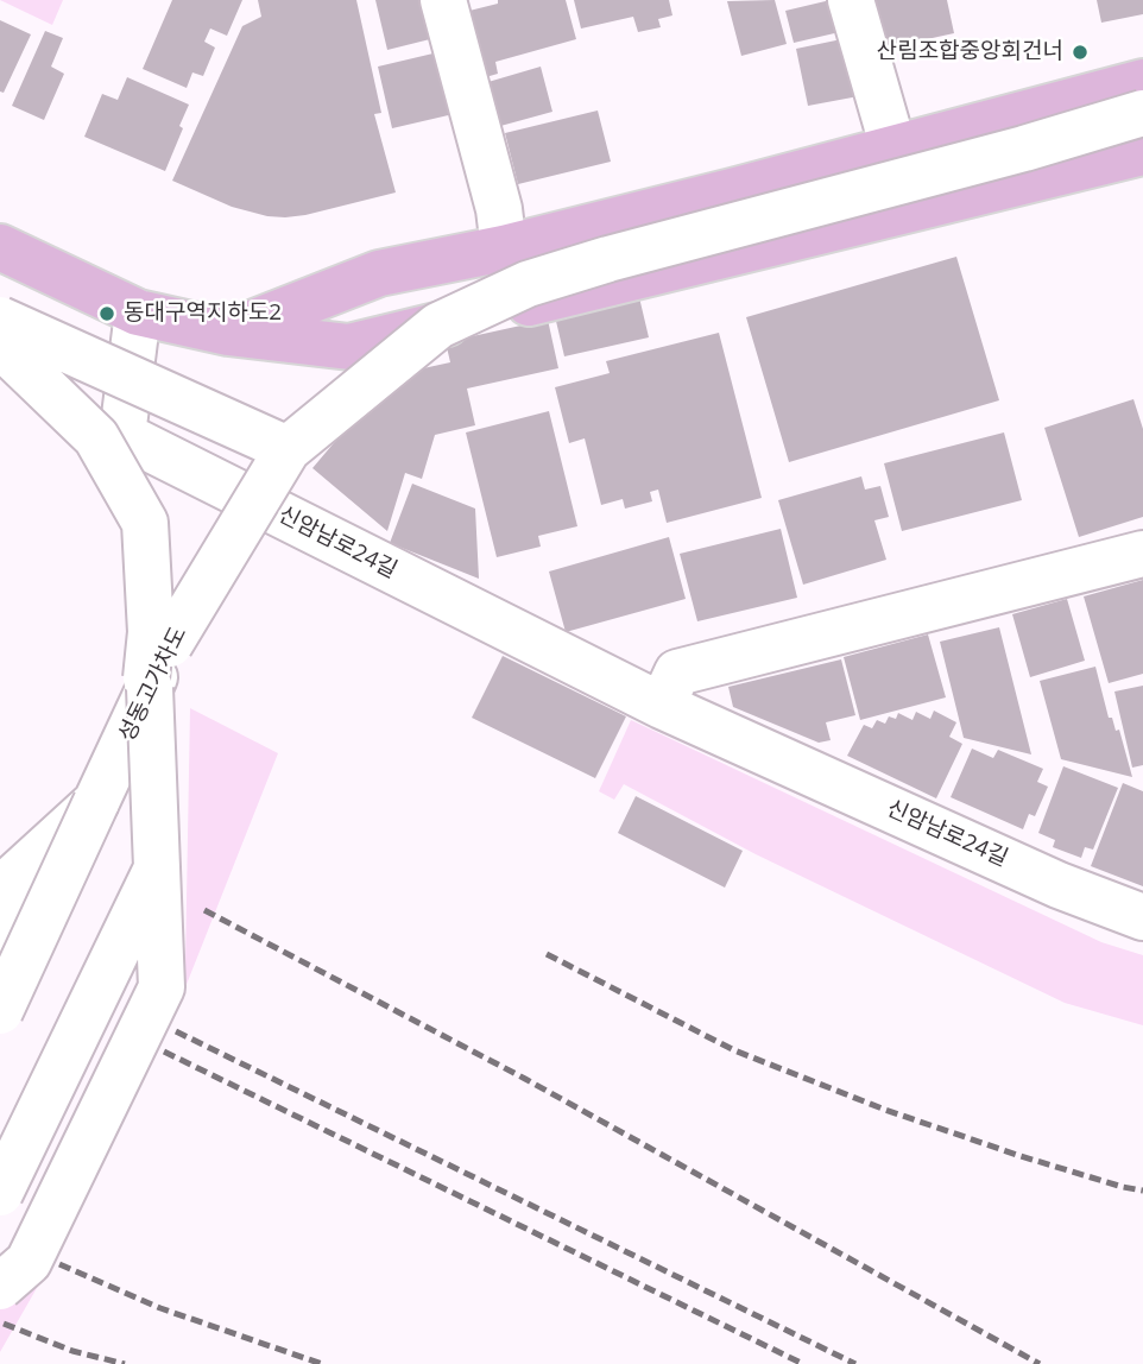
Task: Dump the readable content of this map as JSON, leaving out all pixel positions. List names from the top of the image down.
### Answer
{
  "streets": {
    "street": ["신암남로24길", "성동고가차도"]
  },
  "places": ["산림조합중앙회건너", "동대구역지하도2"]
}
